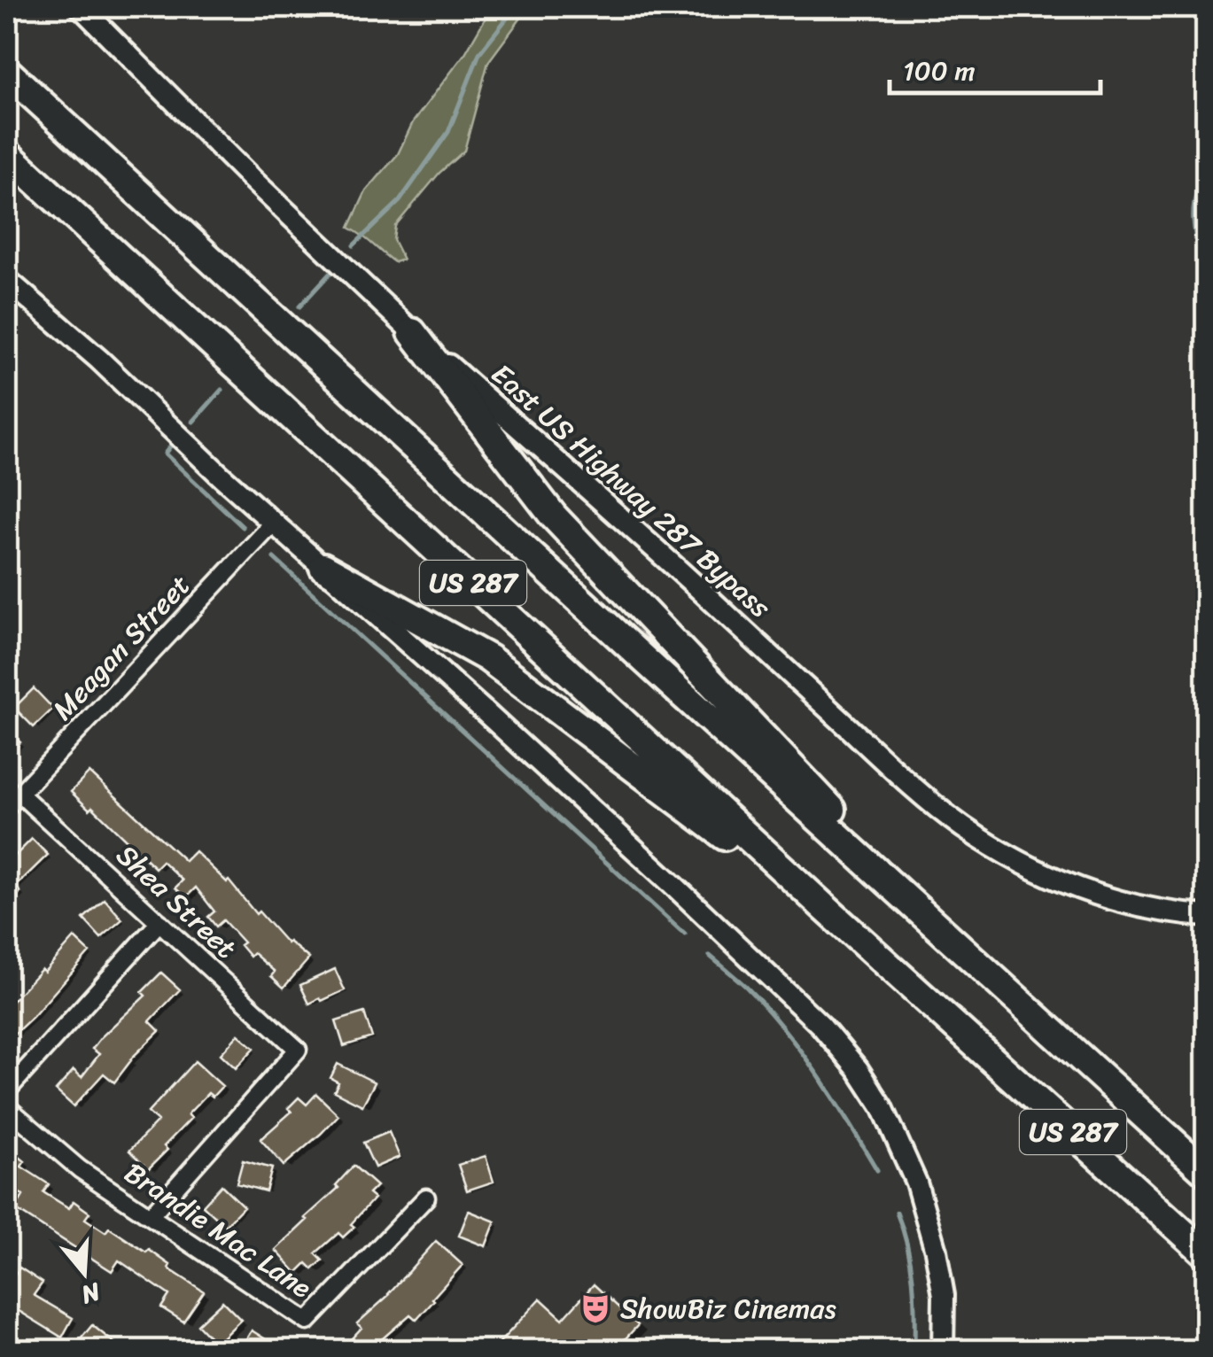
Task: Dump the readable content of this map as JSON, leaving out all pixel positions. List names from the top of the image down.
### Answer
{
  "streets": {
    "highway": ["US 287"],
    "main road": ["East US Highway 287 Bypass"],
    "street": ["Meagan Street", "Shea Street", "Brandie Mac Lane"]
  },
  "crossings": [
    ["Meagan Street", "Shea Street"],
    ["Shea Street", "Brandie Mac Lane"]
  ],
  "places": {
    "theatre": ["ShowBiz Cinemas"]
  },
  "scale_bar": "100 m",
  "north": "bottom"
}
